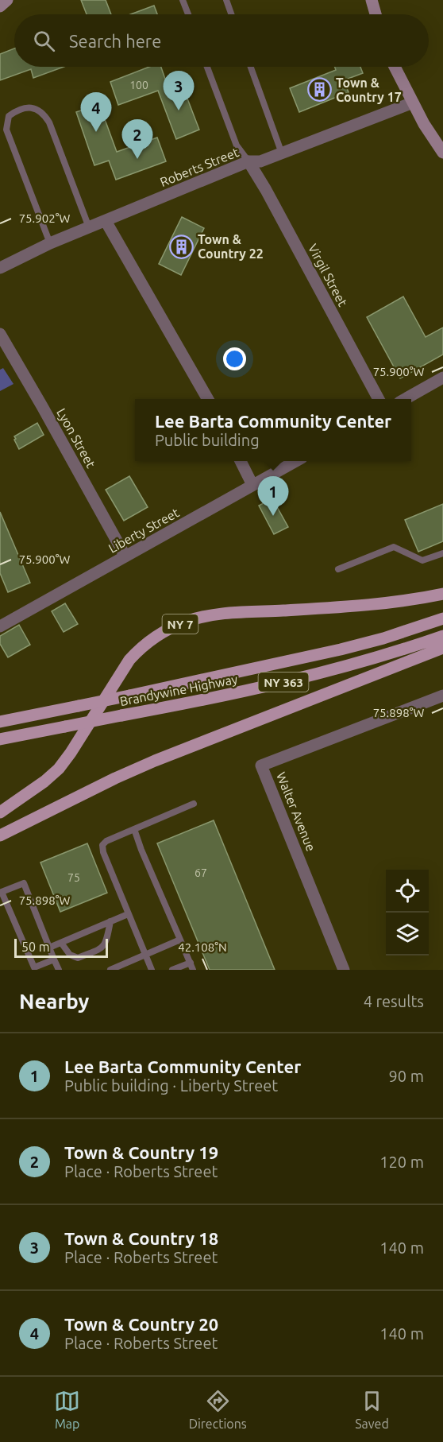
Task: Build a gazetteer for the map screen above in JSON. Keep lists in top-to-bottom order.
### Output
{
  "streets": {
    "main road": ["NY 7", "NY 363", "Brandywine Highway"],
    "street": [
      "Roberts Street",
      "Virgil Street",
      "Lyon Street",
      "Liberty Street",
      "Walter Avenue"
    ]
  },
  "crossings": [
    ["Roberts Street", "Virgil Street"],
    ["Lyon Street", "Liberty Street"]
  ],
  "places": {
    "building": ["Town & Country 17", "Town & Country 22"]
  },
  "house_numbers": ["100", "67", "75"],
  "scale_bar": "50 m",
  "page": {
    "search": "Search here",
    "pins": [
      "3",
      "4",
      "2",
      "1"
    ],
    "popup": ["Lee Barta Community Center", "Public building"],
    "scale": "50 m",
    "heading": ["Nearby", "4 results"],
    "list": [
      {
        "mark": "1",
        "name": "Lee Barta Community Center",
        "note": "Public building · Liberty Street",
        "value": "90 m"
      },
      {
        "mark": "2",
        "name": "Town & Country 19",
        "note": "Place · Roberts Street",
        "value": "120 m"
      },
      {
        "mark": "3",
        "name": "Town & Country 18",
        "note": "Place · Roberts Street",
        "value": "140 m"
      },
      {
        "mark": "4",
        "name": "Town & Country 20",
        "note": "Place · Roberts Street",
        "value": "140 m"
      }
    ],
    "nav": ["Map", "Directions", "Saved"]
  },
  "coordinates": [
    "75.902°W",
    "75.900°W",
    "75.898°W",
    "42.108°N"
  ]
}
